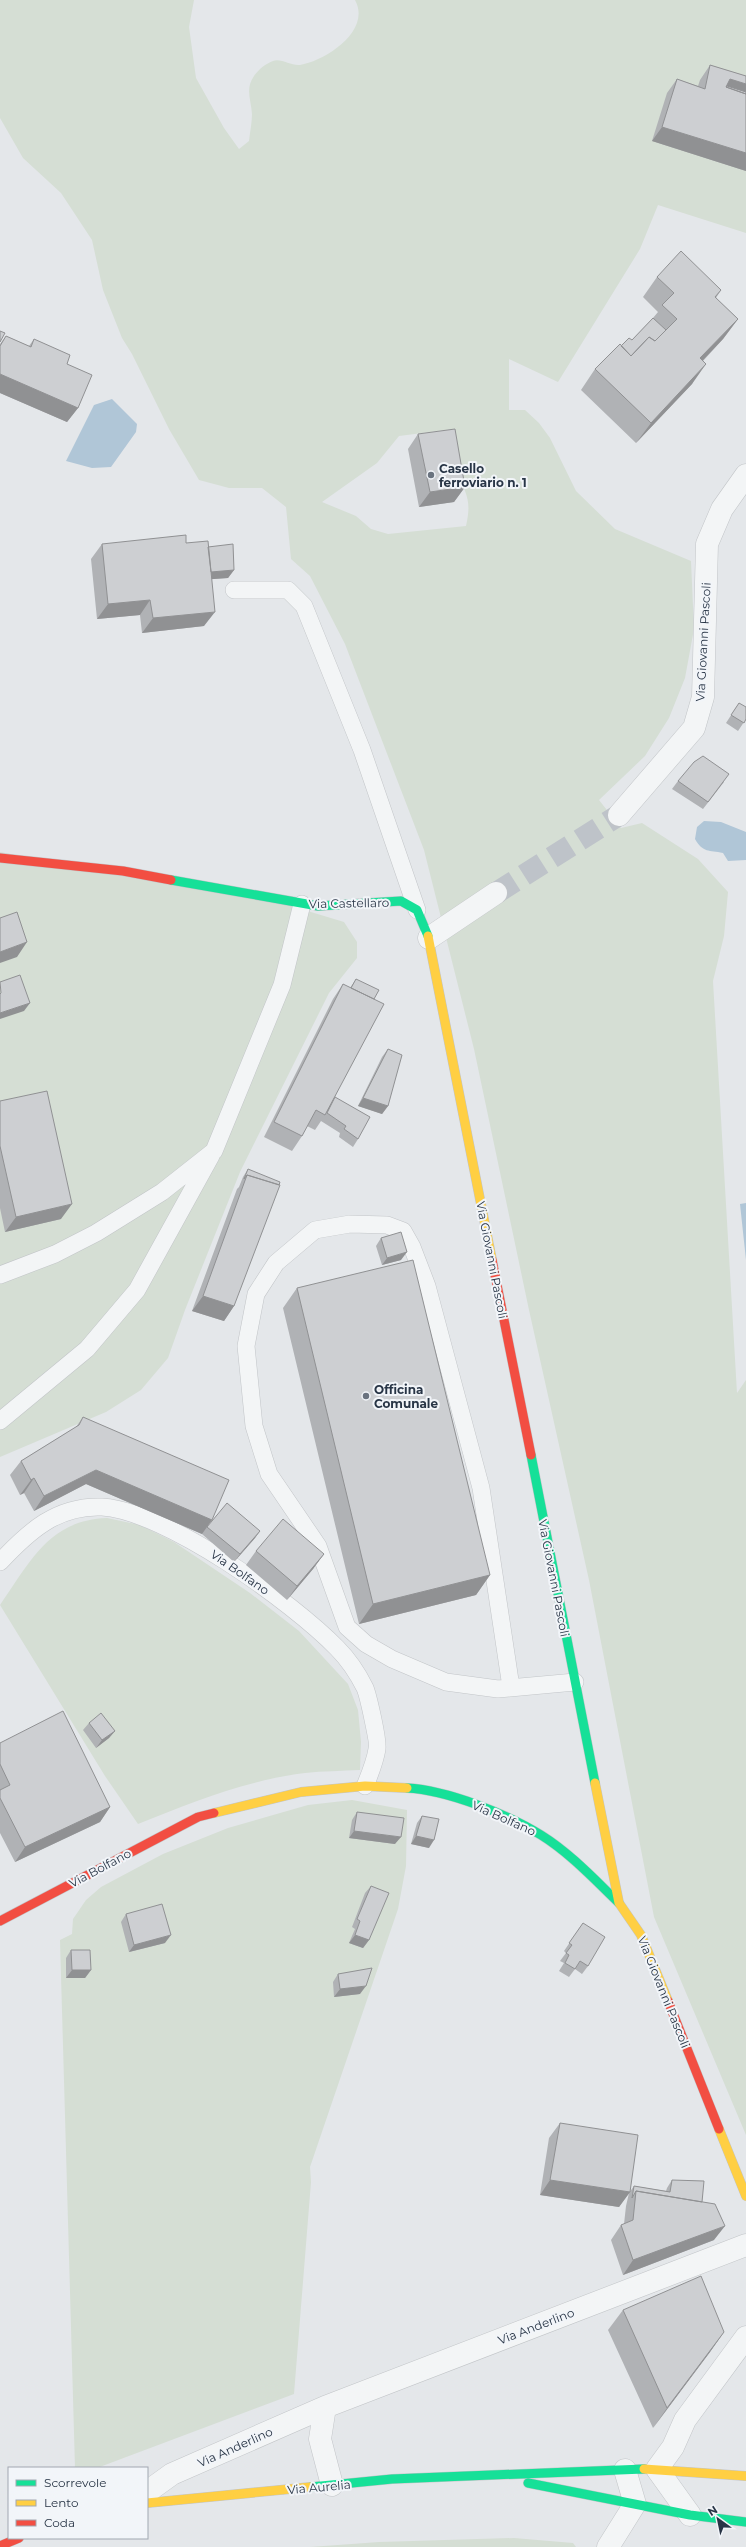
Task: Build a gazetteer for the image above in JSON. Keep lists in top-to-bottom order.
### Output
{
  "streets": {
    "street": [
      "Via Giovanni Pascoli",
      "Via Castellaro",
      "Via Bolfano",
      "Via Anderlino",
      "Via Aurelia"
    ]
  },
  "crossings": [
    ["Via Giovanni Pascoli", "Via Castellaro"],
    ["Via Giovanni Pascoli", "Via Bolfano"]
  ],
  "places": ["Casello ferroviario n. 1", "Officina Comunale"],
  "legend": ["Scorrevole", "Lento", "Coda"],
  "north": "top left"
}
